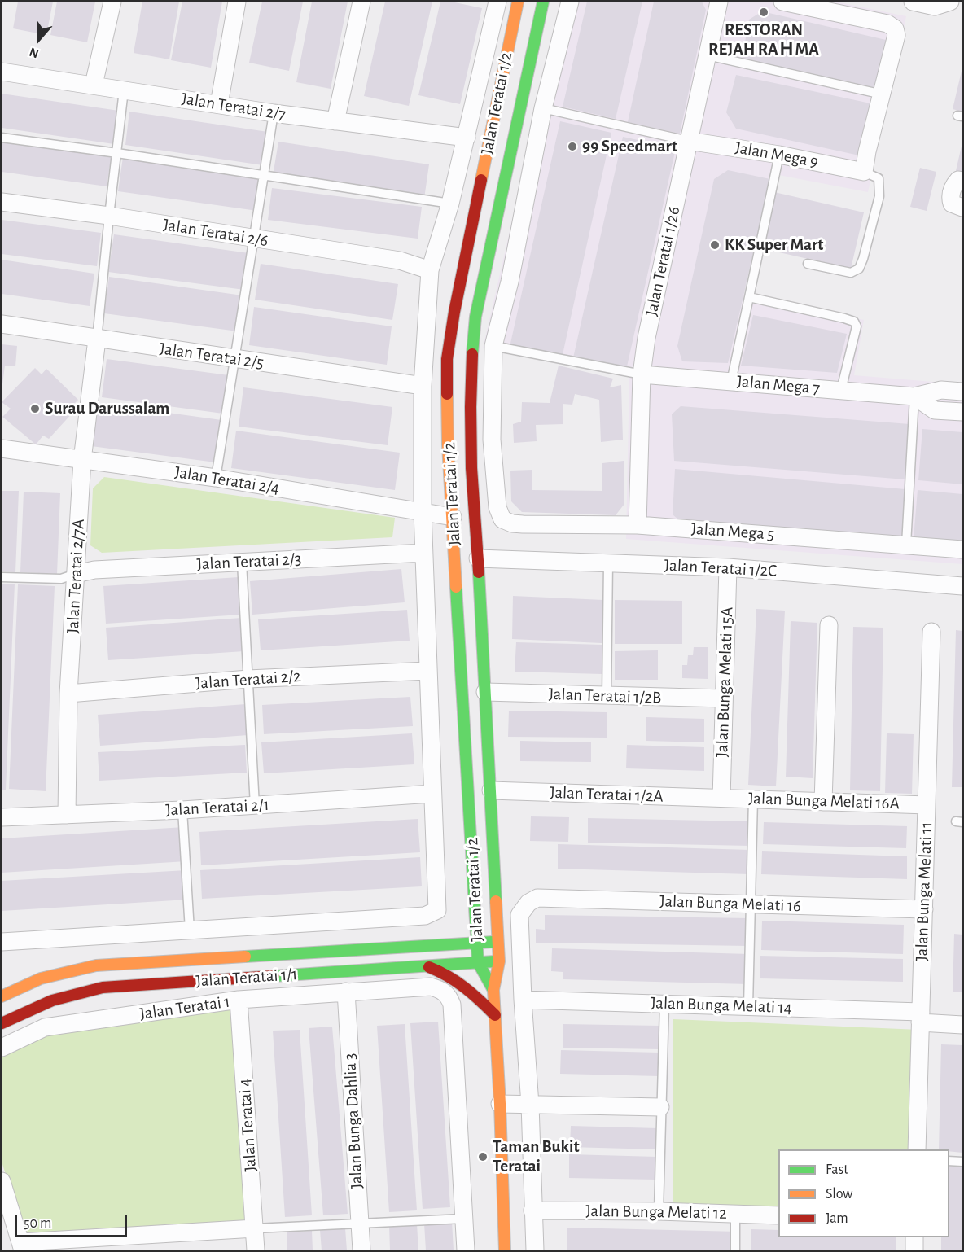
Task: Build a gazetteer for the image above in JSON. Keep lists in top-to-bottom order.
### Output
{
  "streets": {
    "main road": ["Jalan Teratai 1/2", "Jalan Teratai 1/1"],
    "street": [
      "Jalan Teratai 2/7",
      "Jalan Mega 9",
      "Jalan Teratai 2/6",
      "Jalan Teratai 1/26",
      "Jalan Teratai 2/5",
      "Jalan Mega 7",
      "Jalan Teratai 2/4",
      "Jalan Mega 5",
      "Jalan Teratai 2/3",
      "Jalan Teratai 1/2C",
      "Jalan Teratai 2/7A",
      "Jalan Teratai 2/2",
      "Jalan Bunga Melati 15A",
      "Jalan Teratai 1/2B",
      "Jalan Teratai 1/2A",
      "Jalan Bunga Melati 16A",
      "Jalan Teratai 2/1",
      "Jalan Bunga Melati 11",
      "Jalan Bunga Melati 16",
      "Jalan Bunga Melati 14",
      "Jalan Teratai 1",
      "Jalan Bunga Dahlia 3",
      "Jalan Teratai 4",
      "Jalan Bunga Melati 12"
    ]
  },
  "crossings": [
    ["Jalan Teratai 1/2", "Jalan Teratai 2/7"],
    ["Jalan Teratai 1/2", "Jalan Teratai 2/6"],
    ["Jalan Teratai 1/2", "Jalan Teratai 2/5"],
    ["Jalan Teratai 1/2", "Jalan Teratai 2/4"],
    ["Jalan Teratai 1/2", "Jalan Teratai 2/3"],
    ["Jalan Teratai 1/2", "Jalan Teratai 1/2C"],
    ["Jalan Teratai 1/2", "Jalan Teratai 2/2"],
    ["Jalan Teratai 1/2", "Jalan Teratai 1/2B"],
    ["Jalan Teratai 1/2", "Jalan Teratai 1/2A"],
    ["Jalan Teratai 1/2", "Jalan Teratai 2/1"],
    ["Jalan Teratai 1/2", "Jalan Teratai 1/1"],
    ["Jalan Mega 9", "Jalan Teratai 1/26"],
    ["Jalan Teratai 1/26", "Jalan Mega 7"],
    ["Jalan Teratai 1/26", "Jalan Mega 5"],
    ["Jalan Teratai 2/5", "Jalan Teratai 2/7A"],
    ["Jalan Teratai 2/4", "Jalan Teratai 2/7A"],
    ["Jalan Teratai 2/3", "Jalan Teratai 2/7A"],
    ["Jalan Teratai 1/2C", "Jalan Bunga Melati 15A"],
    ["Jalan Teratai 2/7A", "Jalan Teratai 2/2"],
    ["Jalan Teratai 2/7A", "Jalan Teratai 2/1"],
    ["Jalan Bunga Melati 15A", "Jalan Teratai 1/2B"],
    ["Jalan Bunga Melati 15A", "Jalan Teratai 1/2A"],
    ["Jalan Bunga Melati 15A", "Jalan Bunga Melati 16A"],
    ["Jalan Teratai 1/2A", "Jalan Bunga Melati 16A"],
    ["Jalan Bunga Melati 16A", "Jalan Bunga Melati 11"],
    ["Jalan Bunga Melati 11", "Jalan Bunga Melati 16"],
    ["Jalan Bunga Melati 11", "Jalan Bunga Melati 14"],
    ["Jalan Bunga Melati 16", "Jalan Bunga Melati 14"],
    ["Jalan Teratai 1", "Jalan Bunga Dahlia 3"],
    ["Jalan Teratai 1", "Jalan Teratai 4"]
  ],
  "places": [
    "RESTORAN REJAH RAＨMA",
    "99 Speedmart",
    "KK Super Mart",
    "Surau Darussalam",
    "Taman Bukit Teratai"
  ],
  "legend": ["Fast", "Slow", "Jam"],
  "scale_bar": "50 m",
  "north": "bottom"
}
